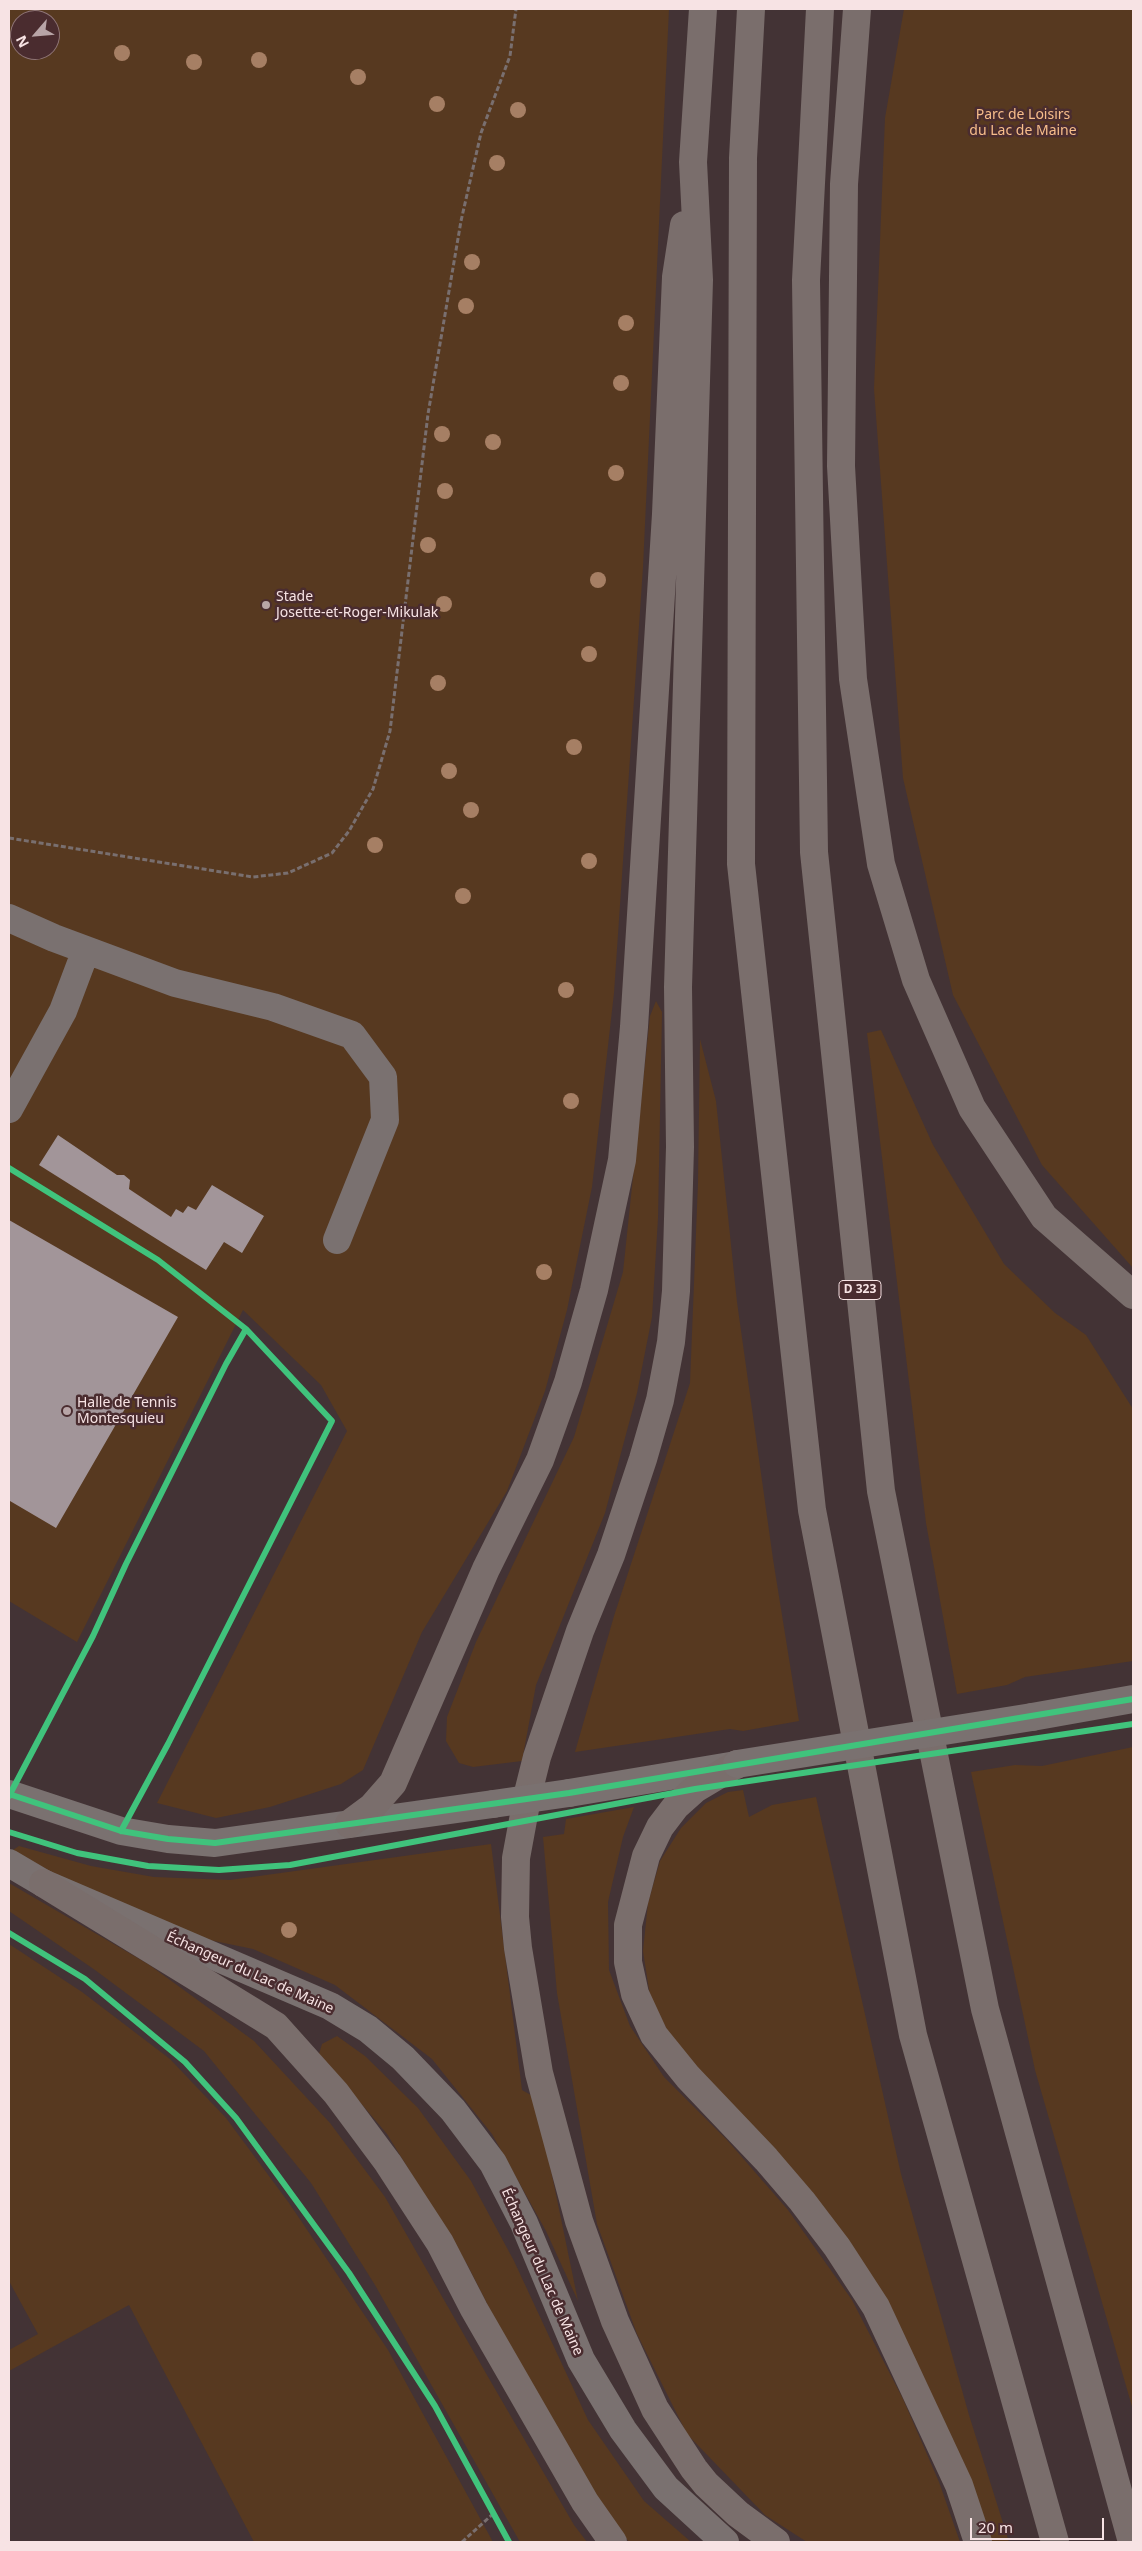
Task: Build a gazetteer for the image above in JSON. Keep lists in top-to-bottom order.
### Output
{
  "streets": {
    "highway": ["D 323"],
    "street": ["Échangeur du Lac de Maine"]
  },
  "parks": ["Parc de Loisirs du Lac de Maine"],
  "places": ["Stade Josette-et-Roger-Mikulak", "Halle de Tennis Montesquieu"],
  "scale_bar": "20 m",
  "north": "bottom left"
}
